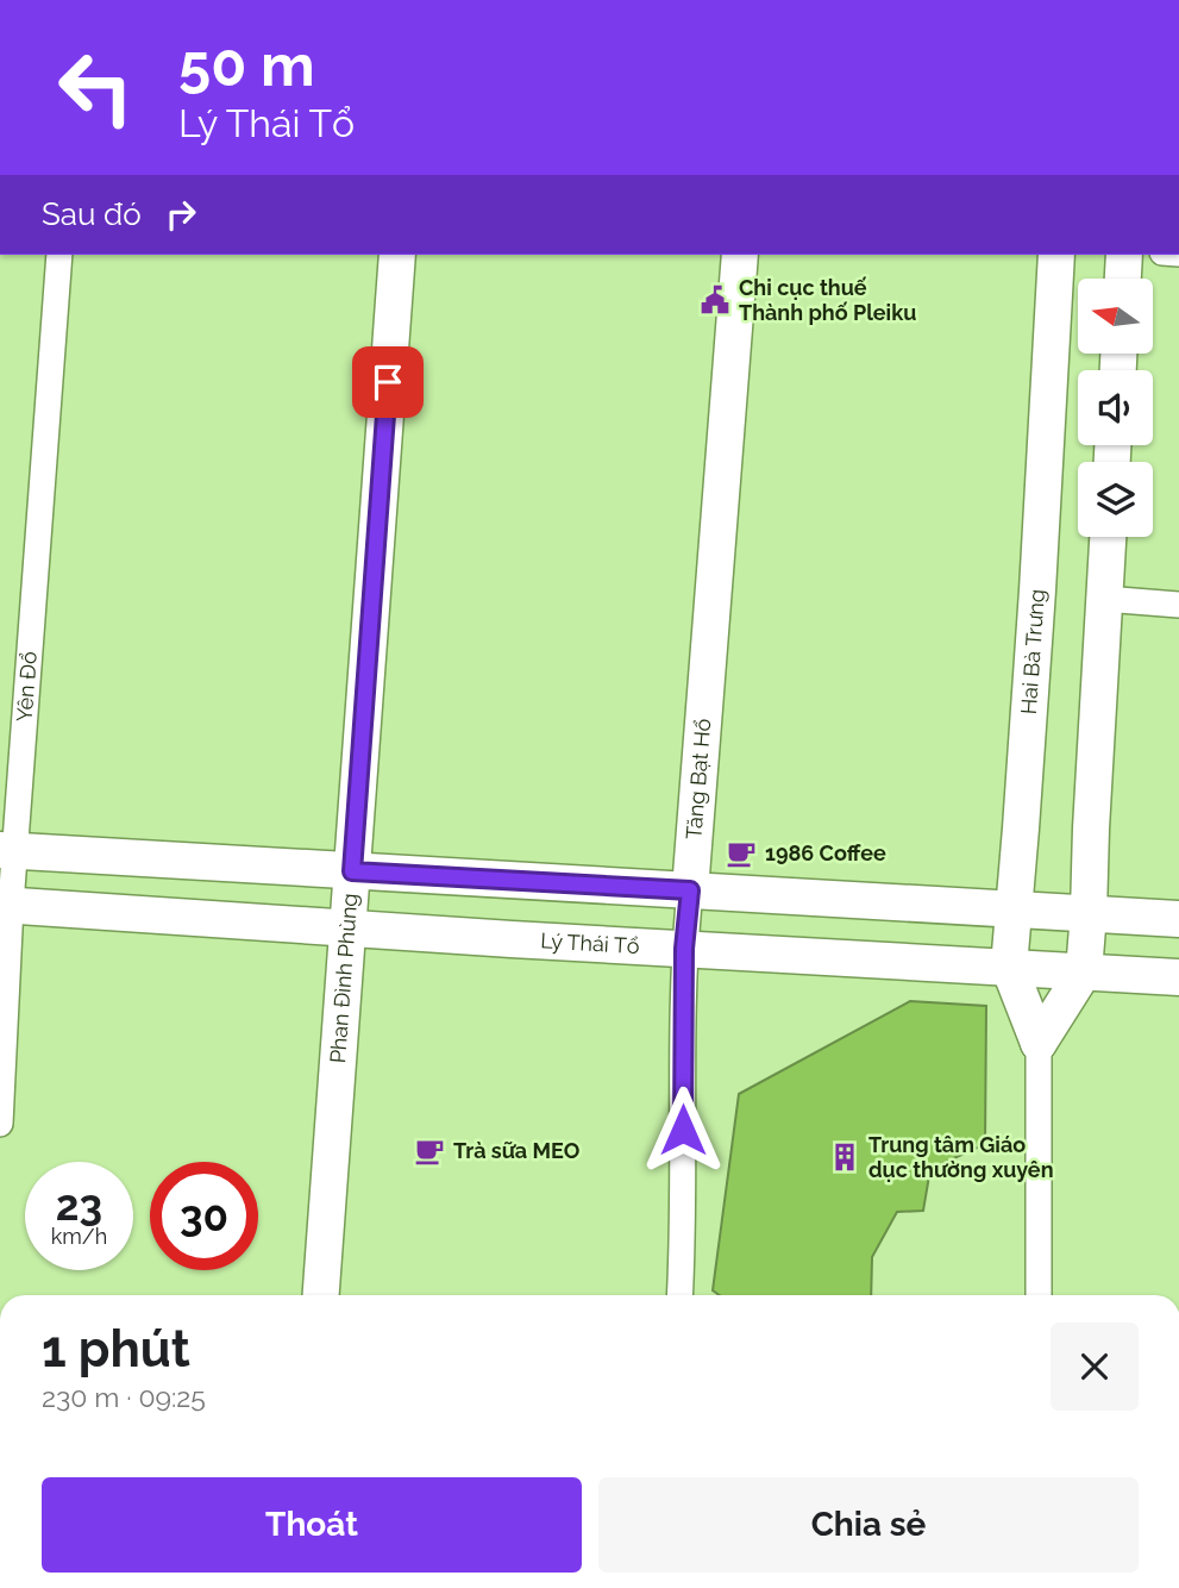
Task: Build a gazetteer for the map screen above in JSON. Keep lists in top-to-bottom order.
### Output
{
  "streets": {
    "main road": [
      "Hai Bà Trưng",
      "Tăng Bạt Hổ",
      "Lý Thái Tổ",
      "Phan Đình Phùng"
    ],
    "street": ["Yên Đổ"]
  },
  "crossings": [
    ["Hai Bà Trưng", "Lý Thái Tổ"],
    ["Yên Đổ", "Lý Thái Tổ"],
    ["Tăng Bạt Hổ", "Lý Thái Tổ"],
    ["Lý Thái Tổ", "Phan Đình Phùng"]
  ],
  "places": {
    "public building": ["Chi cục thuế Thành phố Pleiku"],
    "cafe": ["1986 Coffee", "Trà sữa MEO"],
    "building": ["Trung tâm Giáo dục thường xuyên"]
  },
  "north": "left",
  "page": {
    "turn": ["50 m", "Lý Thái Tổ"],
    "then": "Sau đó",
    "speed": "23 km/h",
    "limit": "30",
    "heading": ["1 phút", "230 m · 09:25"],
    "buttons": ["Thoát", "Chia sẻ"]
  }
}
